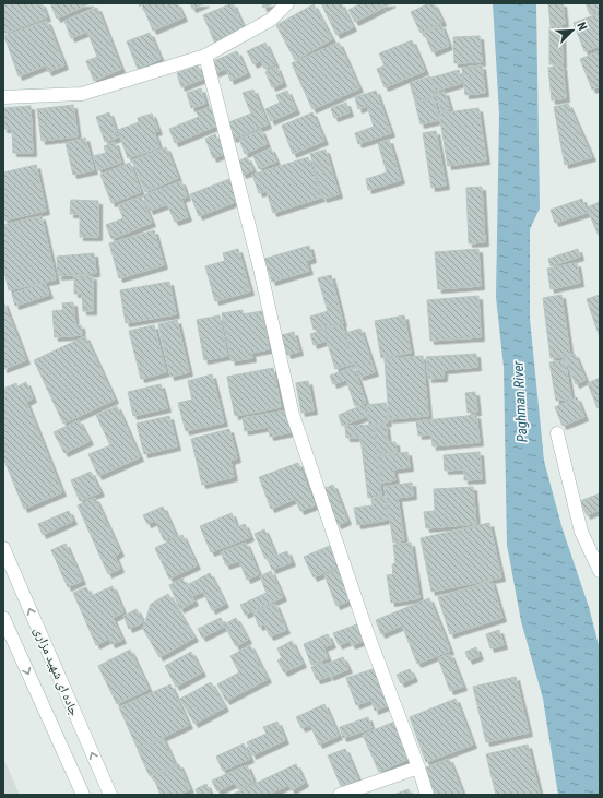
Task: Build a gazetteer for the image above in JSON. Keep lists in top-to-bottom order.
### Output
{
  "streets": {
    "street": ["جاده ای شهید مزاری"]
  },
  "water": ["Paghman River"],
  "north": "top right"
}
